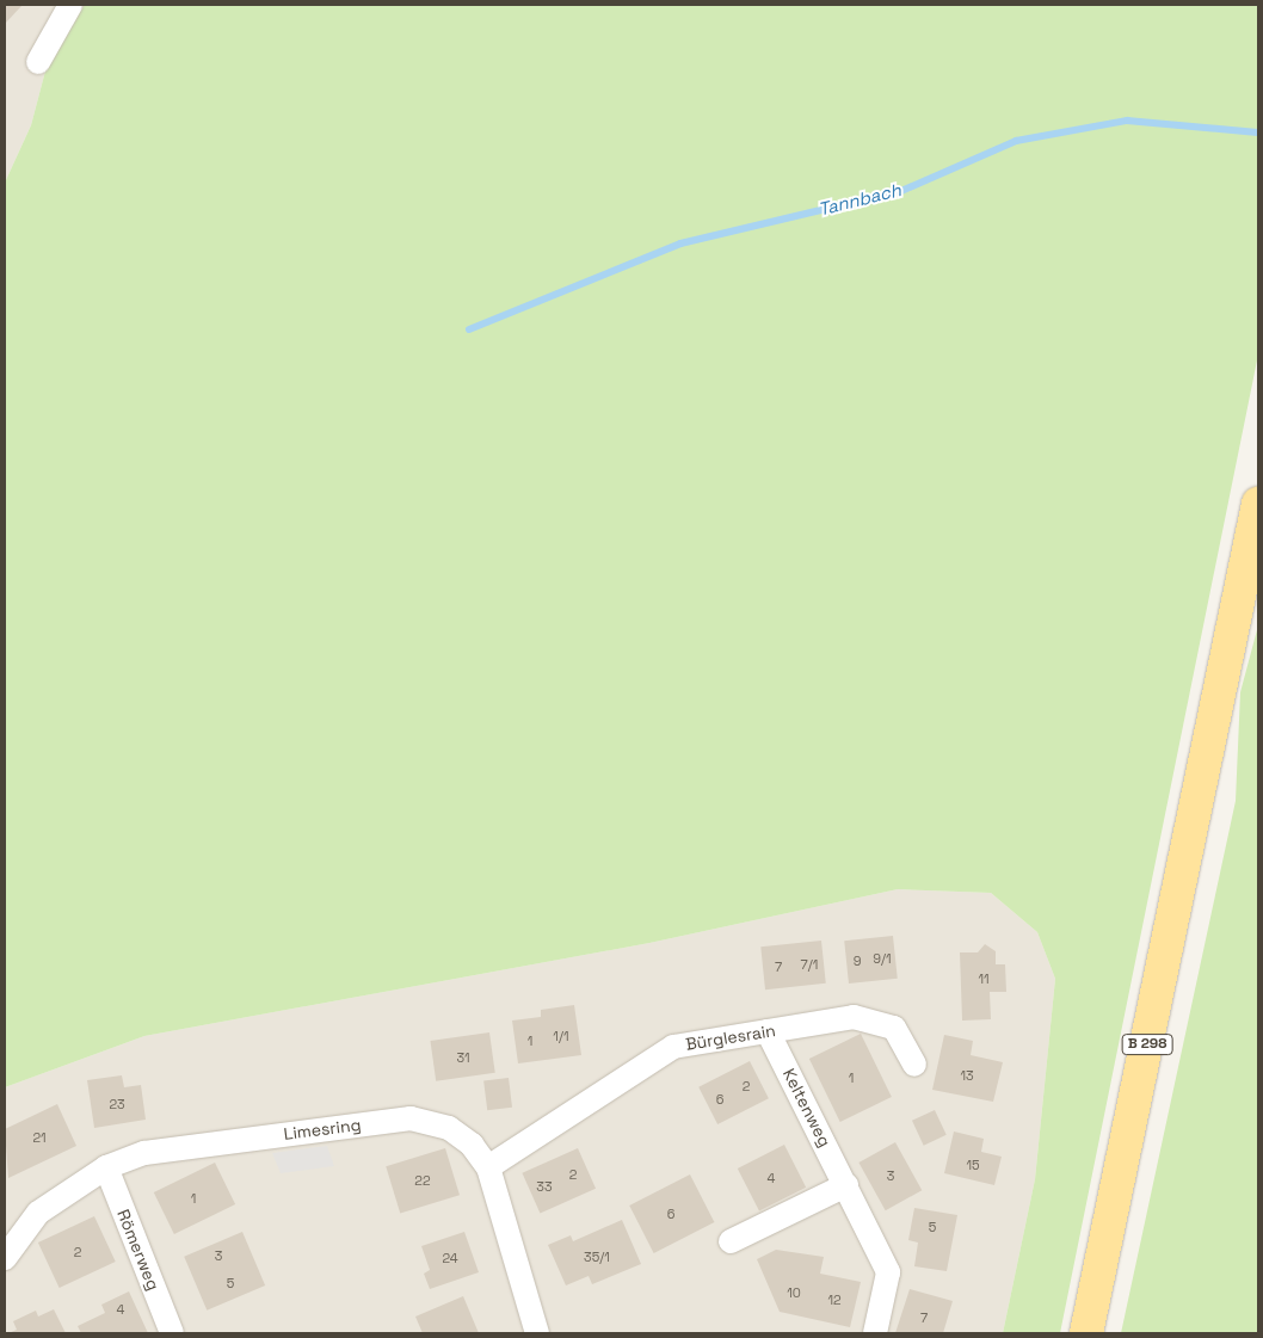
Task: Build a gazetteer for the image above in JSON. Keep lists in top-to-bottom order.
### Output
{
  "streets": {
    "main road": ["B 298"],
    "street": [
      "Bürglesrain",
      "Keltenweg",
      "Limesring",
      "Römerweg"
    ]
  },
  "crossings": [
    ["Bürglesrain", "Keltenweg"],
    ["Bürglesrain", "Limesring"],
    ["Limesring", "Römerweg"]
  ],
  "water": ["Tannbach"],
  "house_numbers": [
    "9/1",
    "9",
    "7/1",
    "7",
    "11",
    "1/1",
    "1",
    "31",
    "13",
    "1",
    "2",
    "6",
    "23",
    "21",
    "15",
    "2",
    "3",
    "4",
    "22",
    "33",
    "1",
    "6",
    "5",
    "2",
    "3",
    "35/1",
    "24",
    "5",
    "10",
    "12",
    "4",
    "7"
  ]
}
